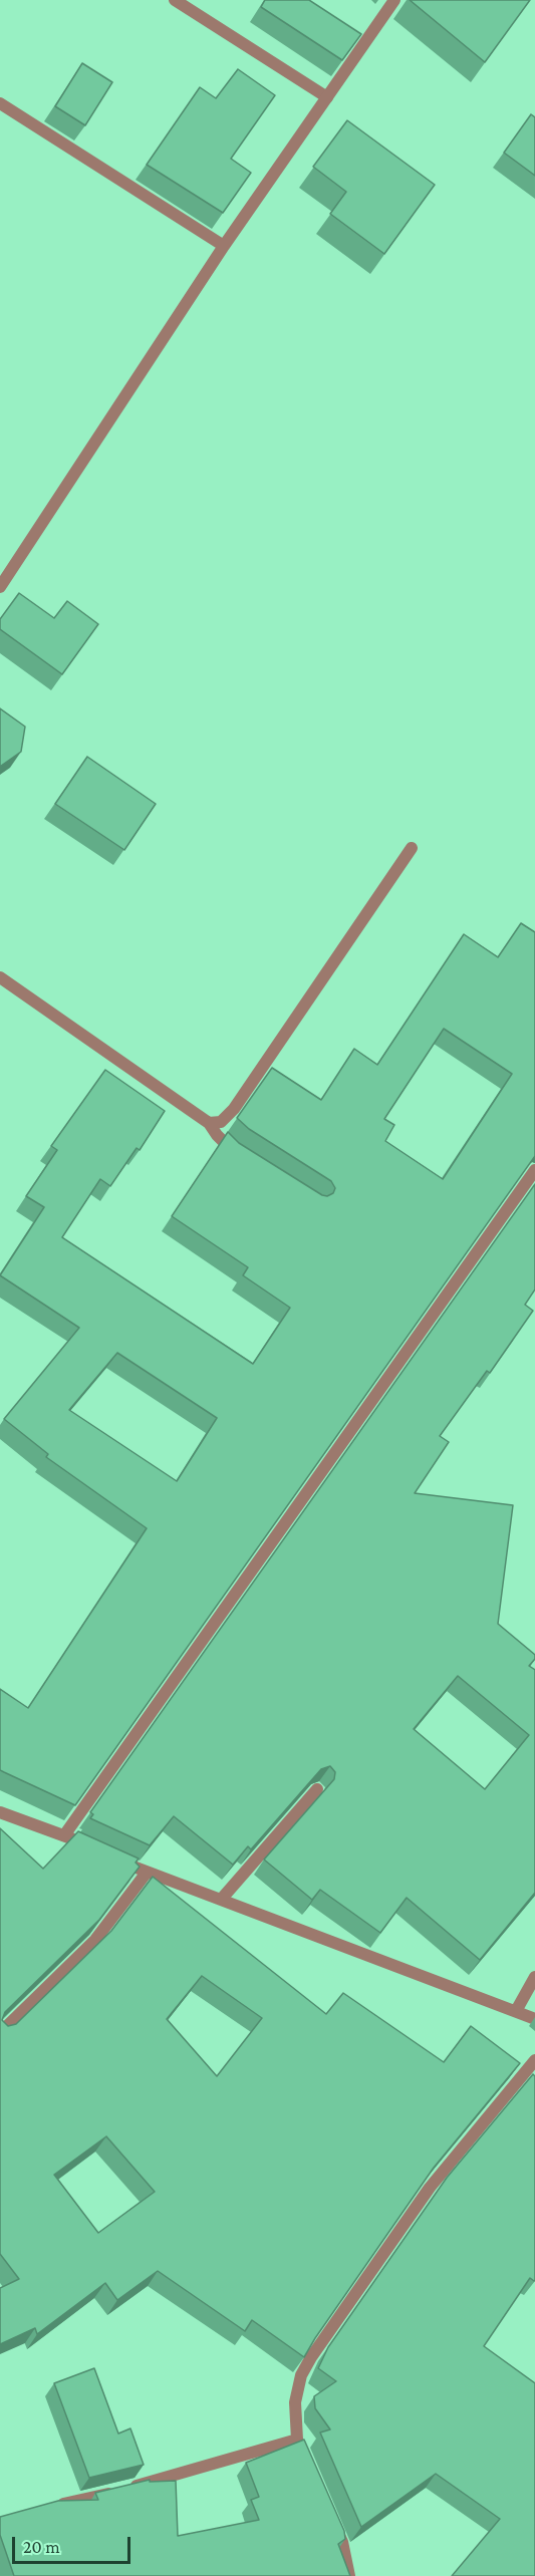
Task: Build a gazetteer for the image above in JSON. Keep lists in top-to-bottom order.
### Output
{
  "scale_bar": "20 m"
}
